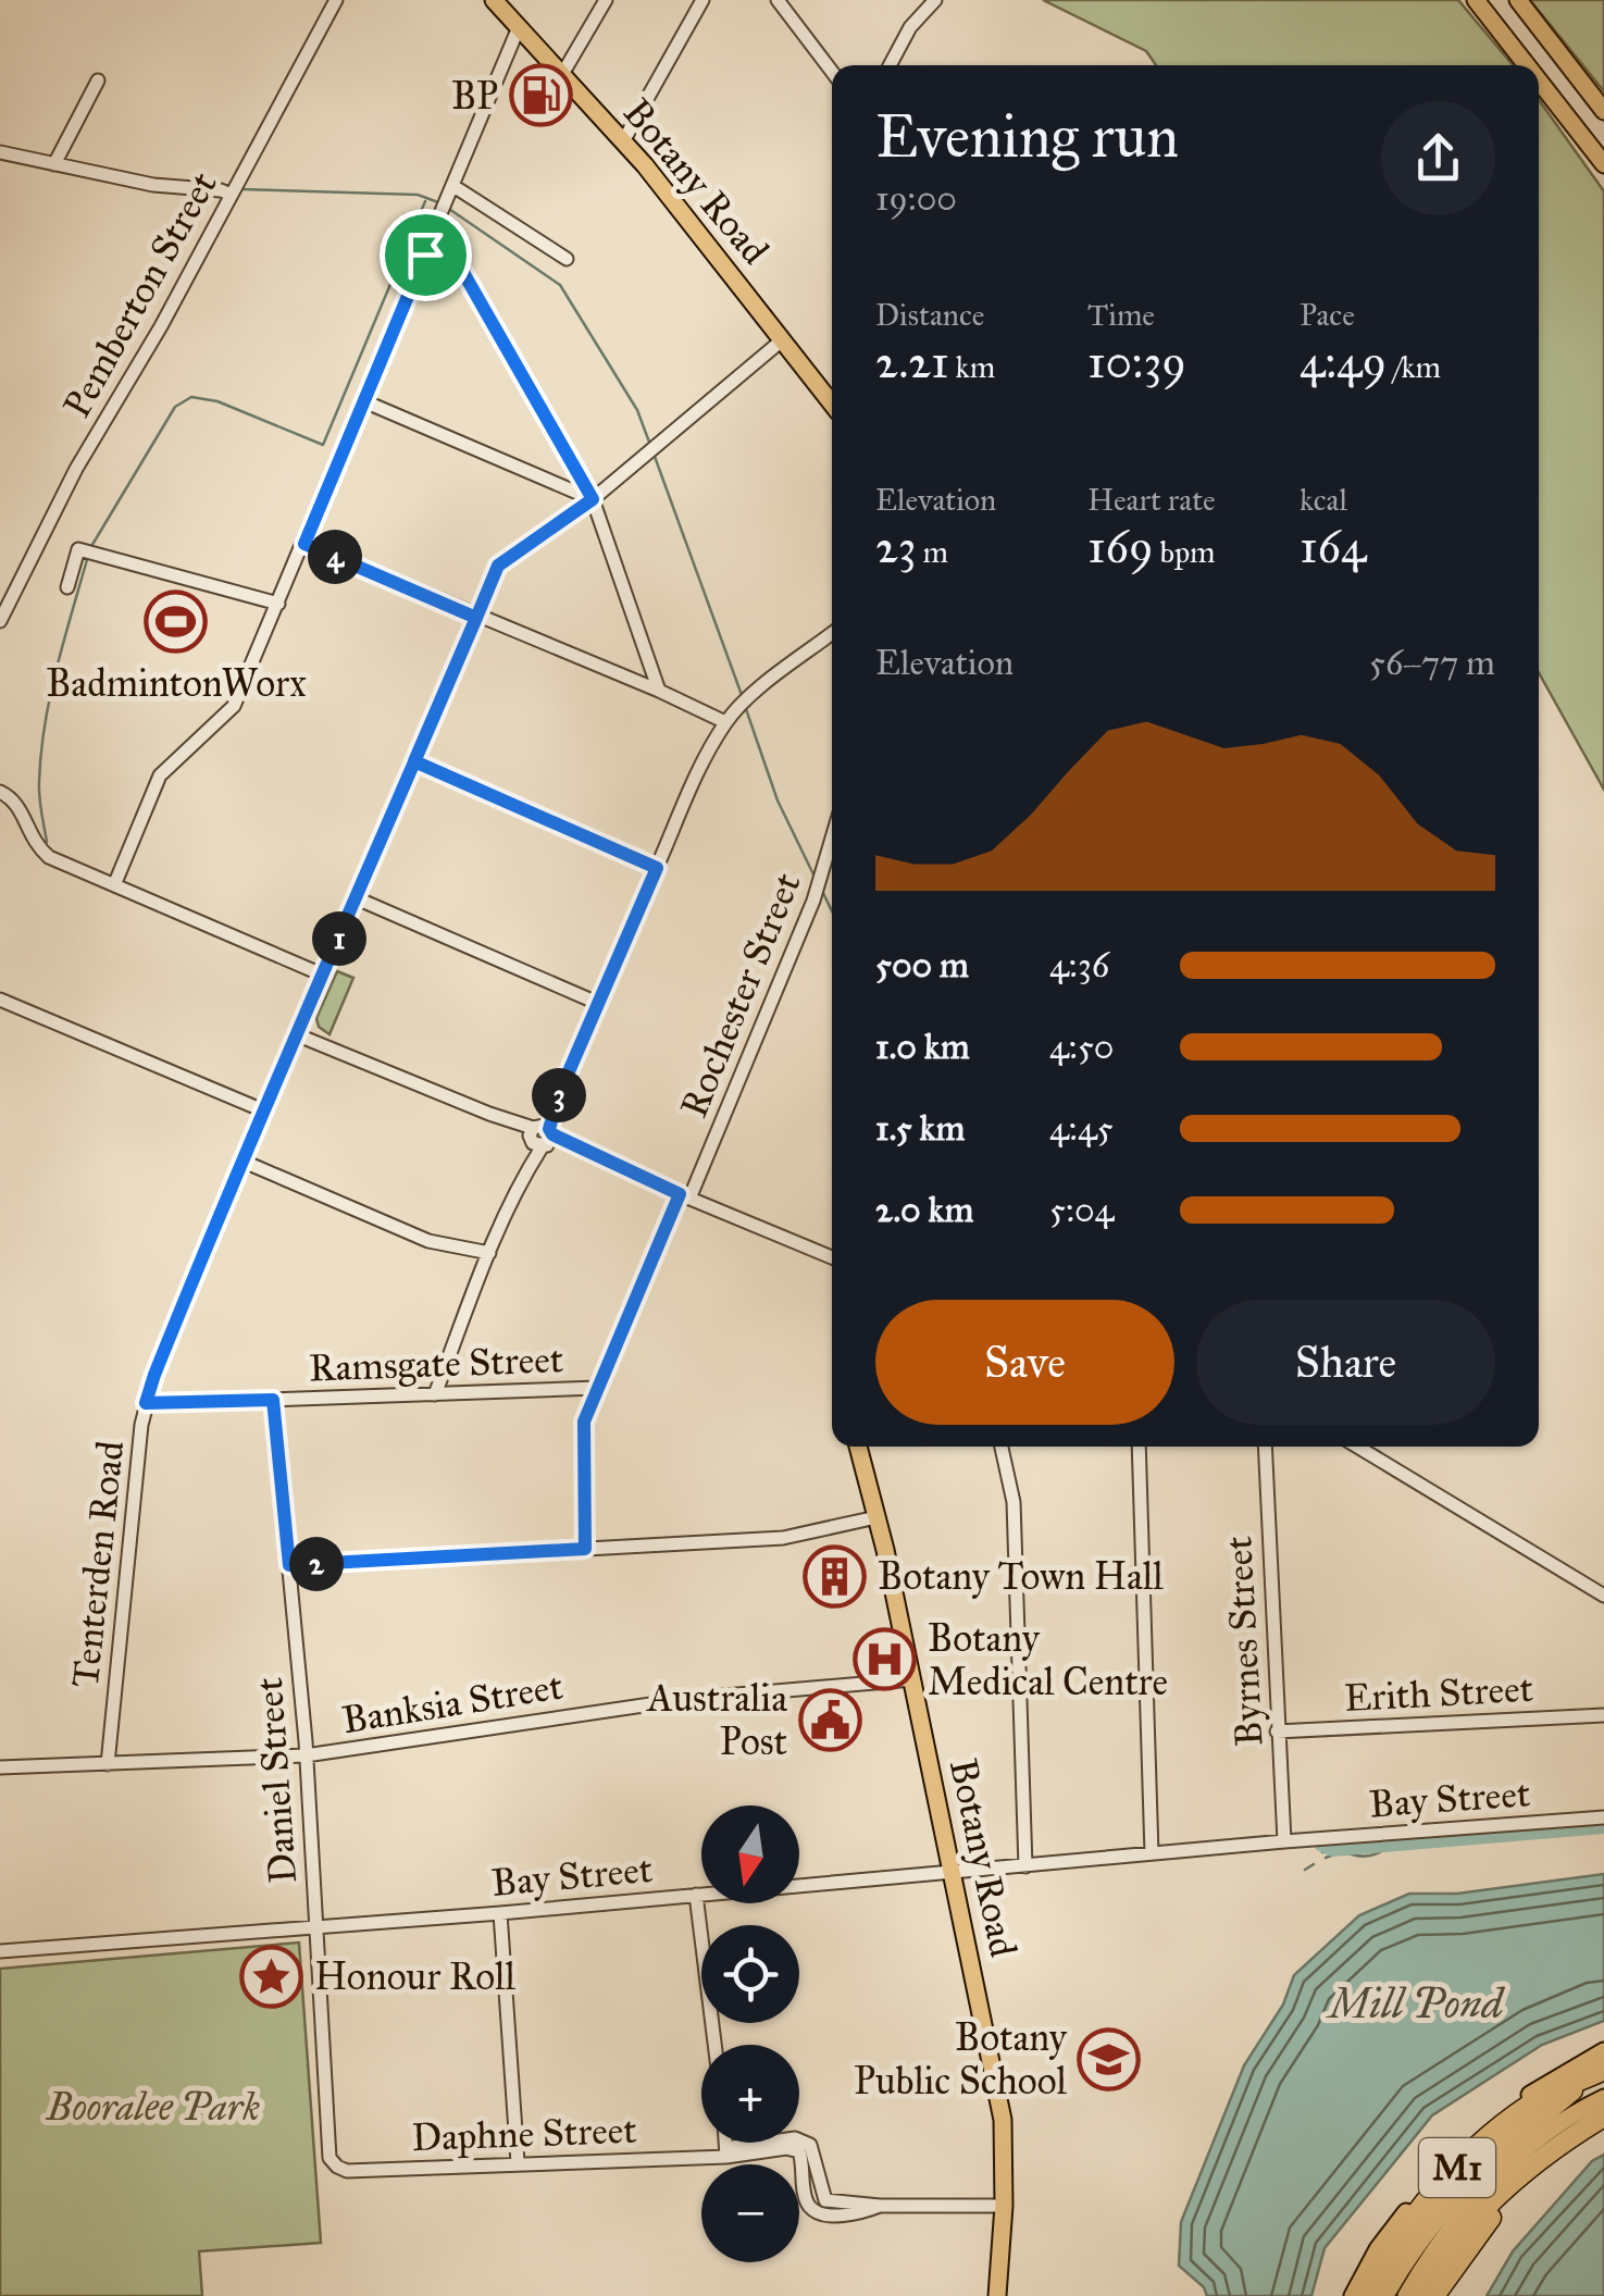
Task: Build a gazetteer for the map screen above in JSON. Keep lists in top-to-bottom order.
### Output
{
  "streets": {
    "highway": ["M1"],
    "main road": ["Botany Road"],
    "street": [
      "Pemberton Street",
      "Rochester Street",
      "Ramsgate Street",
      "Tenterden Road",
      "Byrnes Street",
      "Erith Street",
      "Banksia Street",
      "Daniel Street",
      "Bay Street",
      "Daphne Street"
    ]
  },
  "crossings": [
    ["Botany Road", "Tenterden Road"],
    ["Botany Road", "Banksia Street"],
    ["Botany Road", "Bay Street"],
    ["Botany Road", "Daphne Street"],
    ["Rochester Street", "Ramsgate Street"],
    ["Ramsgate Street", "Tenterden Road"],
    ["Ramsgate Street", "Daniel Street"],
    ["Tenterden Road", "Banksia Street"],
    ["Byrnes Street", "Erith Street"],
    ["Byrnes Street", "Bay Street"],
    ["Banksia Street", "Daniel Street"],
    ["Daniel Street", "Bay Street"],
    ["Daniel Street", "Daphne Street"]
  ],
  "water": ["Mill Pond"],
  "parks": ["Booralee Park"],
  "places": {
    "fuel station": ["BP"],
    "sports": ["BadmintonWorx"],
    "building": ["Botany Town Hall"],
    "hospital": ["Botany Medical Centre"],
    "public building": ["Australia Post"],
    "place": ["Honour Roll"],
    "school or university": ["Botany Public School"]
  },
  "north": "bottom",
  "page": {
    "heading": ["Evening run", "19:00"],
    "stats": [
      ["Distance", "2.21 km"],
      ["Time", "10:39"],
      ["Pace", "4:49 /km"],
      ["Elevation", "23 m"],
      ["Heart rate", "169 bpm"],
      ["kcal", "164"]
    ],
    "pins": [
      "4",
      "1",
      "3",
      "2"
    ],
    "chart": ["Elevation", "56–77 m"],
    "list": [
      {
        "name": "500 m",
        "note": "4:36"
      },
      {
        "name": "1.0 km",
        "note": "4:50"
      },
      {
        "name": "1.5 km",
        "note": "4:45"
      },
      {
        "name": "2.0 km",
        "note": "5:04"
      }
    ],
    "buttons": ["Save", "Share"],
    "map_buttons": ["+", "−"]
  }
}
